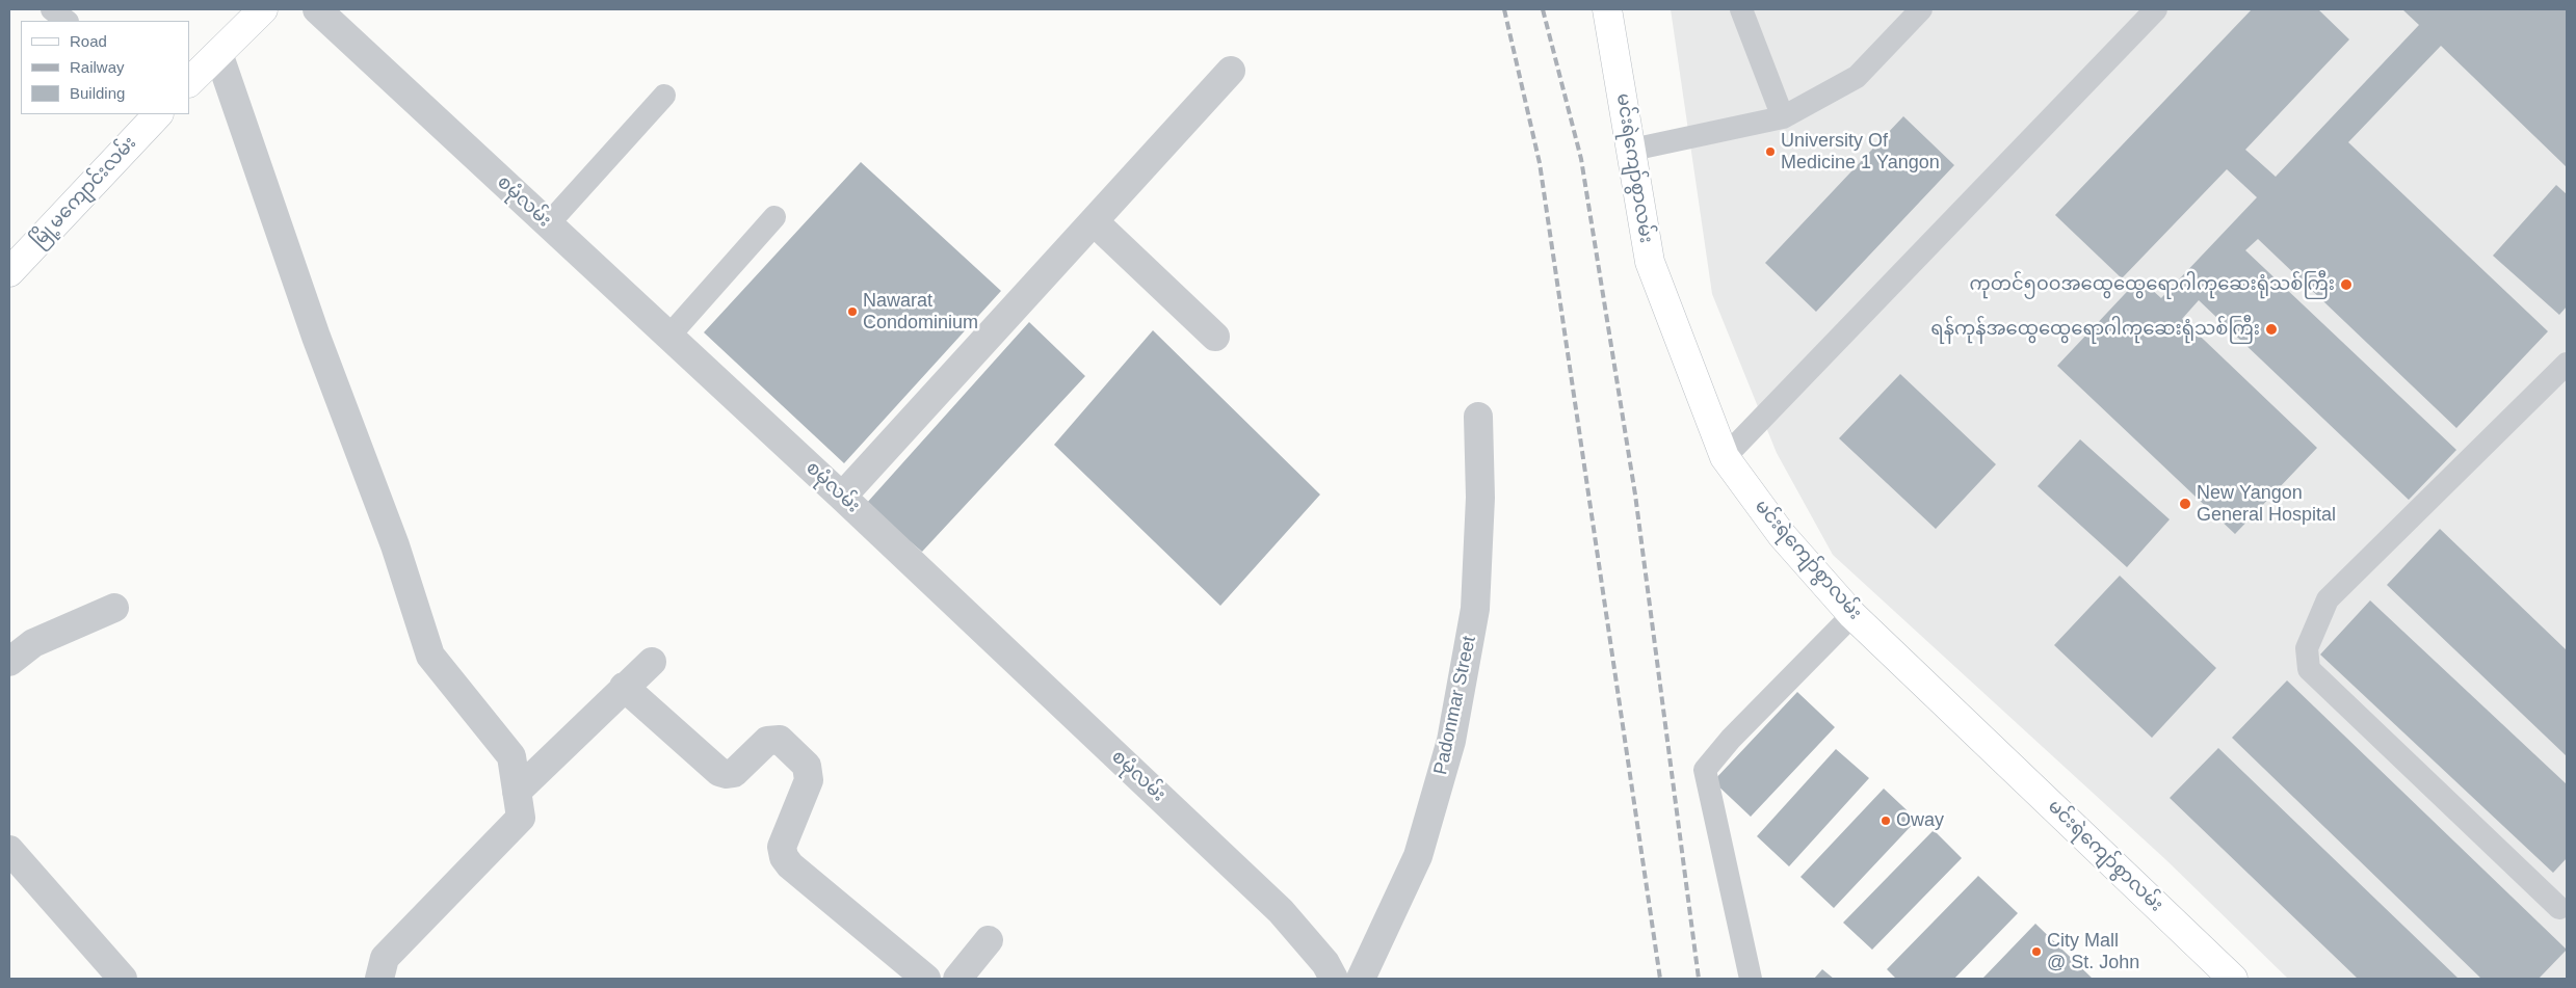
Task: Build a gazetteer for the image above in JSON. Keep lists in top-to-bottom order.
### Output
{
  "streets": {
    "main road": ["မင်းရဲကျော်စွာလမ်း", "မြို့မကျောင်းလမ်း"],
    "street": ["စမုံလမ်း", "Padonmar Street"]
  },
  "places": [
    "University Of Medicine 1 Yangon",
    "ကုတင်၅၀၀အထွေထွေရောဂါကုဆေးရုံသစ်ကြီး",
    "Nawarat Condominium",
    "ရန်ကုန်အထွေထွေရောဂါကုဆေးရုံသစ်ကြီး",
    "New Yangon General Hospital",
    "Oway",
    "City Mall @ St. John"
  ],
  "legend": ["Road", "Railway", "Building"]
}
